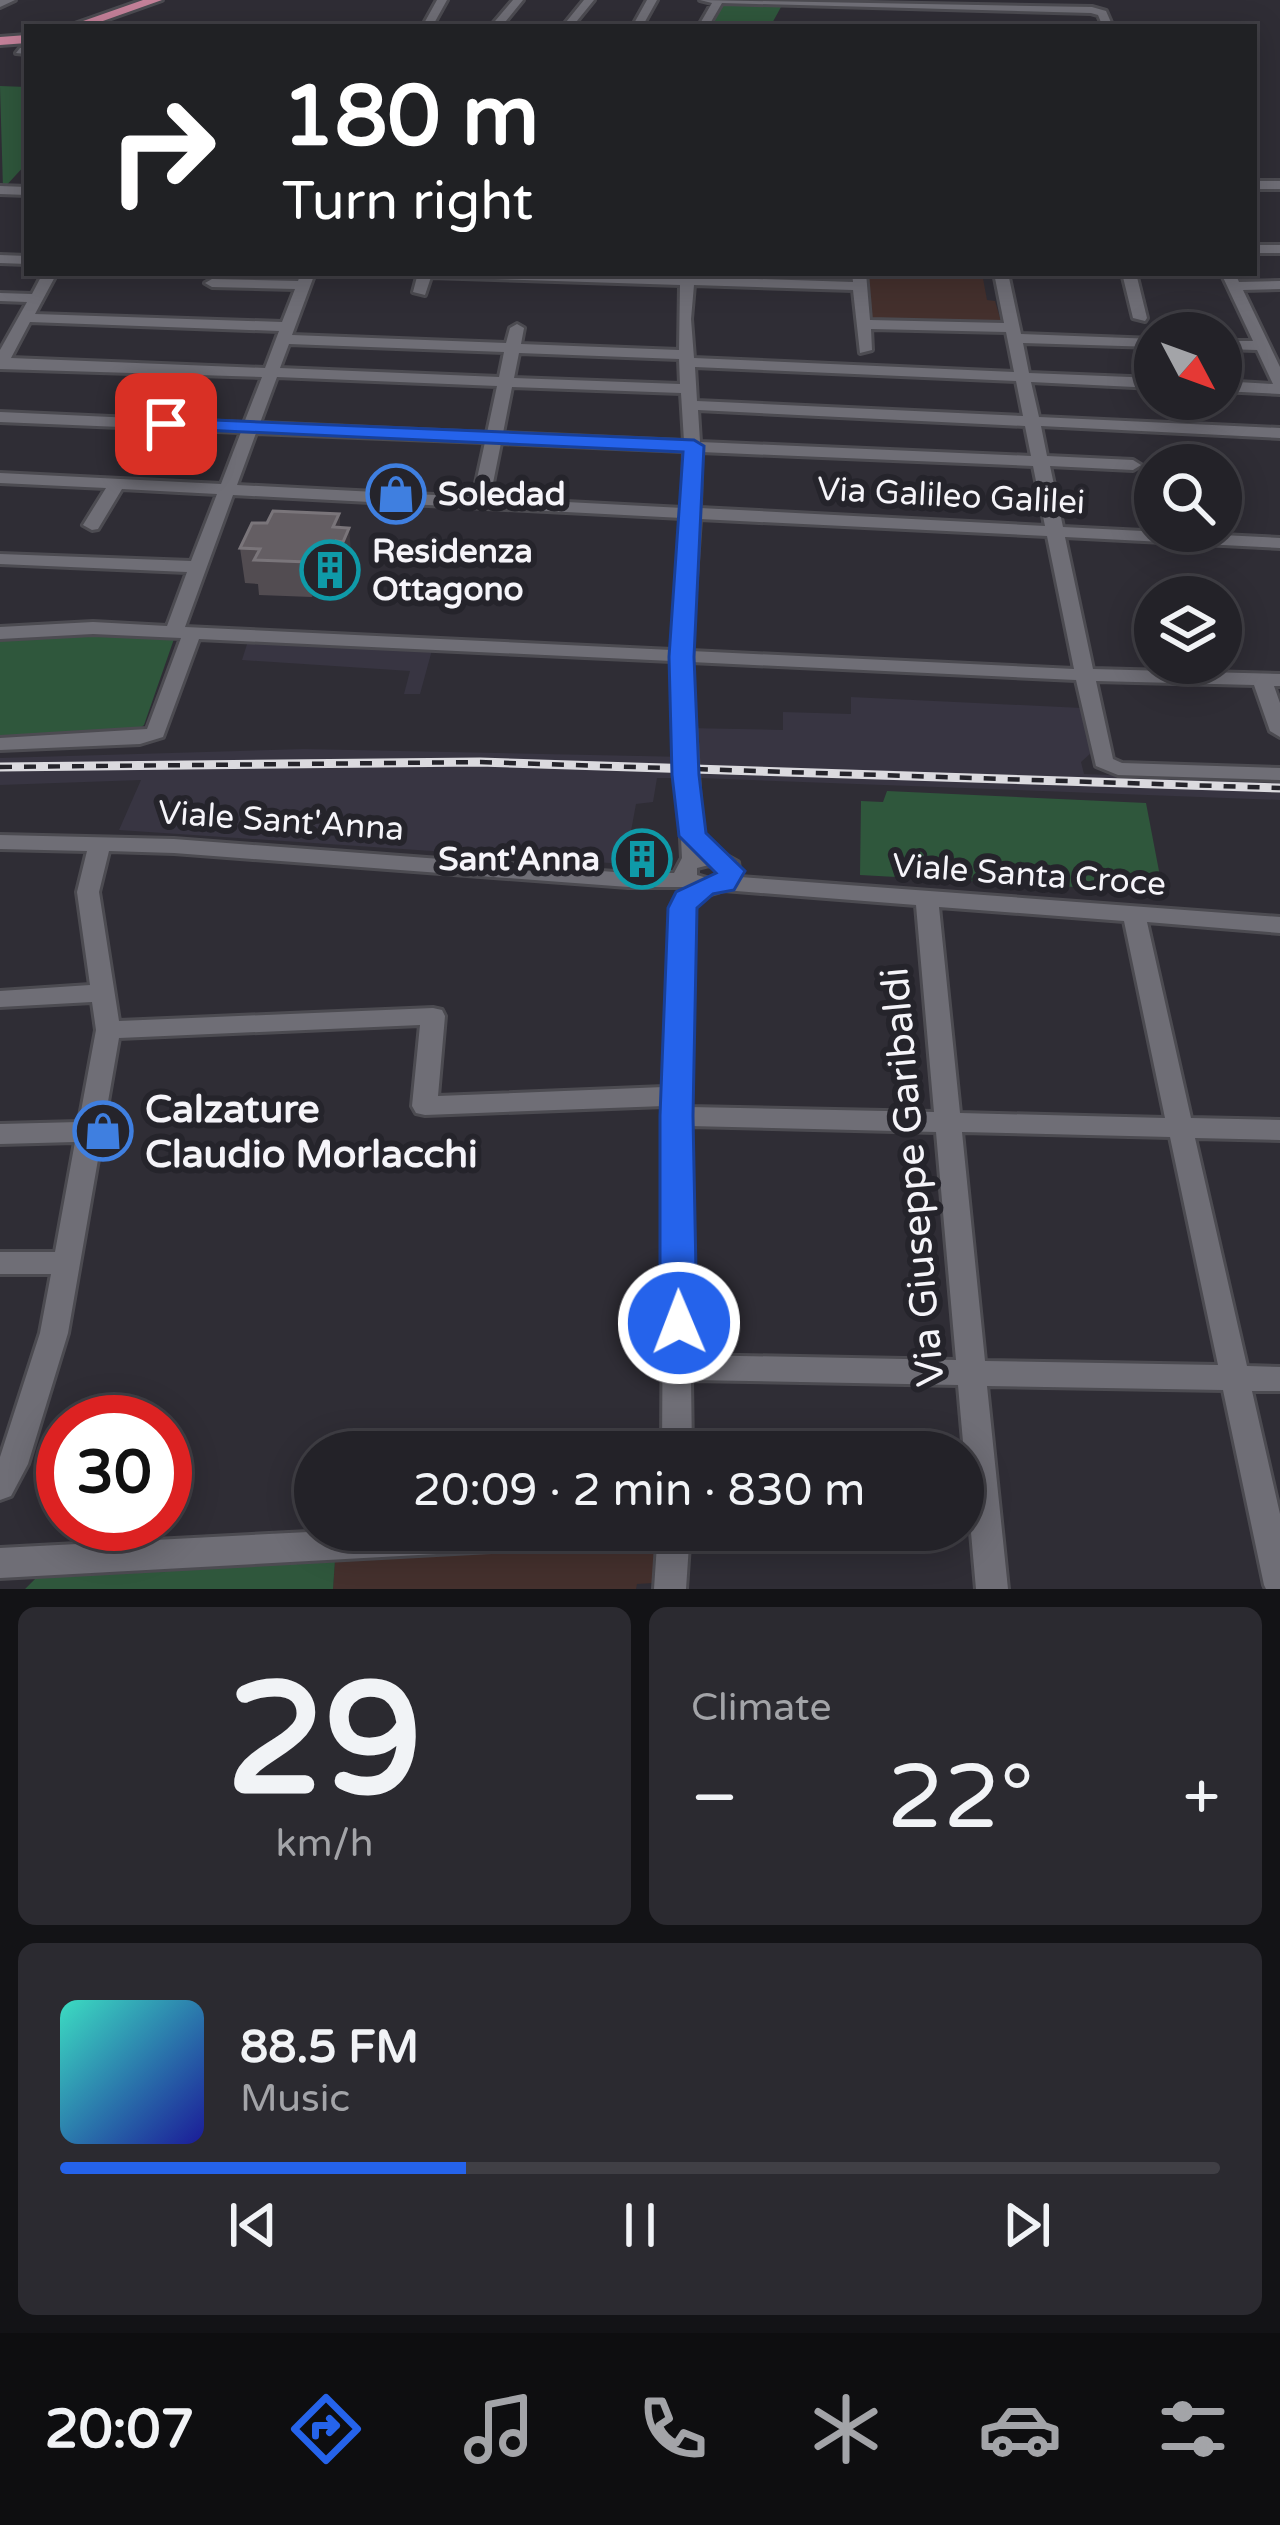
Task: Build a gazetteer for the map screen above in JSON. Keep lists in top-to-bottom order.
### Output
{
  "streets": {
    "street": [
      "Via Galileo Galilei",
      "Viale Sant'Anna",
      "Viale Santa Croce",
      "Via Giuseppe Garibaldi"
    ]
  },
  "crossings": [
    ["Viale Sant'Anna", "Viale Santa Croce"],
    ["Viale Santa Croce", "Via Giuseppe Garibaldi"]
  ],
  "places": {
    "shop": ["Soledad", "Calzature Claudio Morlacchi"],
    "building": ["Residenza Ottagono", "Sant'Anna"]
  },
  "north": "bottom right",
  "page": {
    "turn": ["180 m", "Turn right"],
    "limit": "30",
    "trip": "20:09 · 2 min · 830 m",
    "tile": [
      ["29", "km/h"],
      "Climate"
    ],
    "heat": ["−", "22°", "+"],
    "song": ["88.5 FM", "Music"],
    "tabs": "20:07"
  }
}
